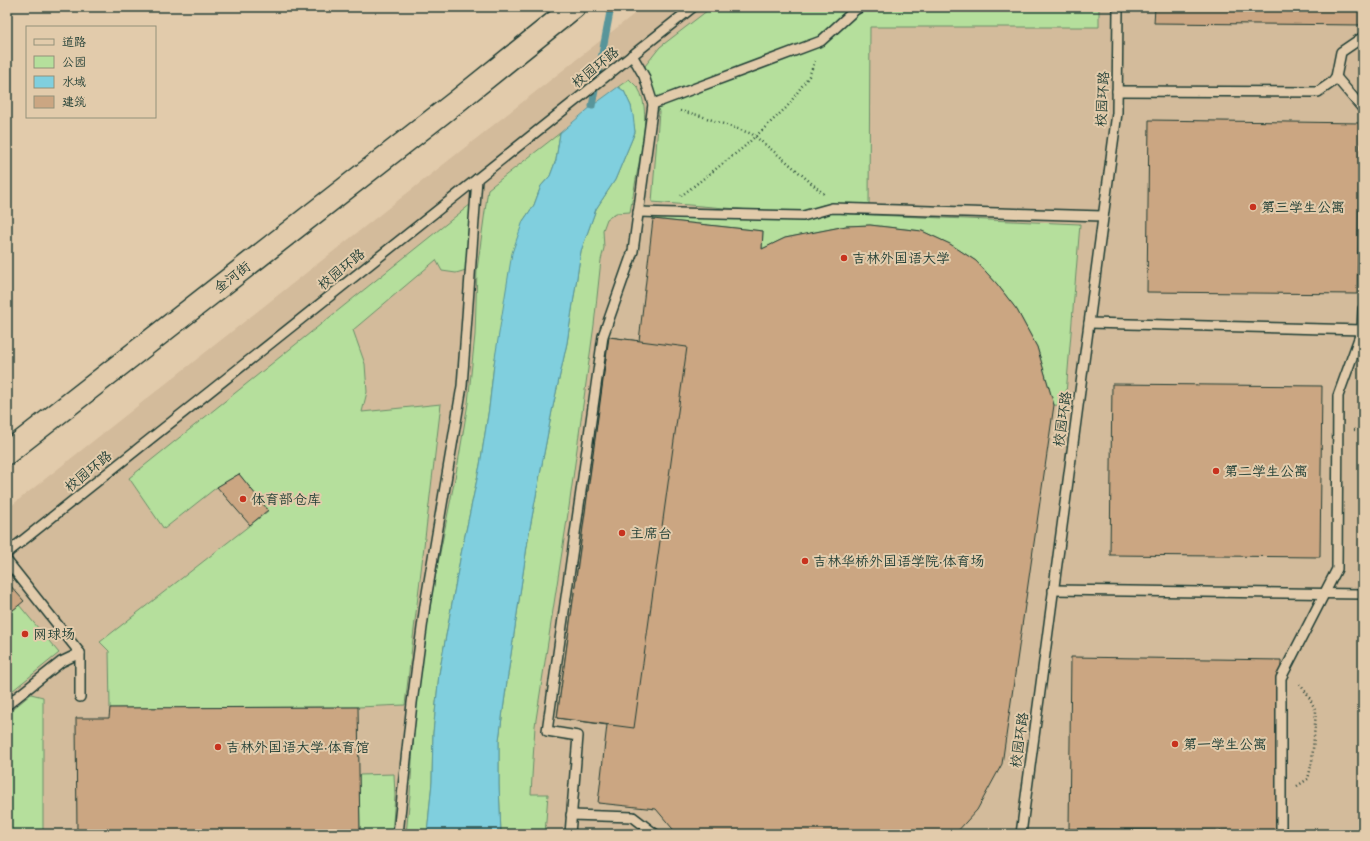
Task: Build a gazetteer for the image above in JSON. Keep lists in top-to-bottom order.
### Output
{
  "streets": {
    "street": ["金河街"],
    "lane": ["校园环路"]
  },
  "places": [
    "第三学生公寓",
    "吉林外国语大学",
    "第二学生公寓",
    "体育部仓库",
    "主席台",
    "吉林华桥外国语学院·体育场",
    "网球场",
    "第一学生公寓",
    "吉林外国语大学·体育馆"
  ],
  "legend": [
    "道路",
    "公园",
    "水域",
    "建筑"
  ]
}
